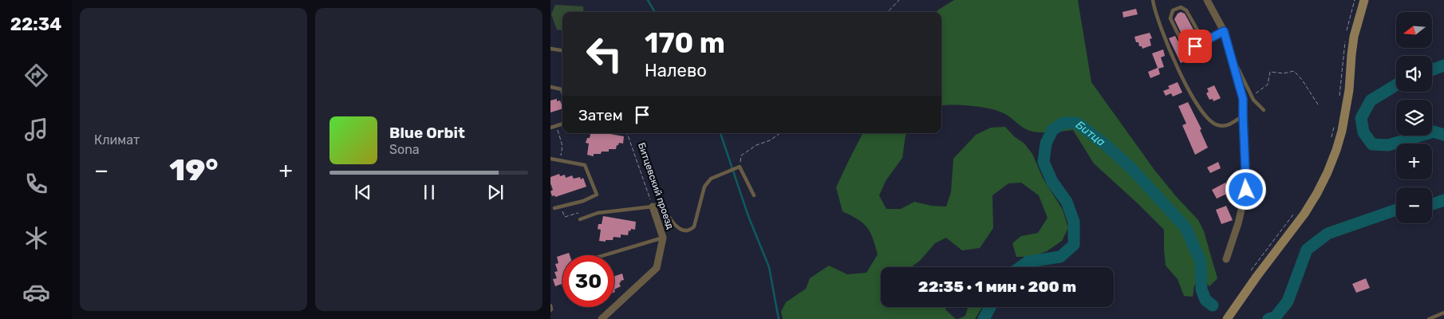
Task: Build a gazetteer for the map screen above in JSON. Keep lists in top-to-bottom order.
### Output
{
  "streets": {
    "street": ["Битцевский проезд"]
  },
  "water": ["Битца"],
  "north": "left",
  "page": {
    "tabs": "22:34",
    "tile": "Климат",
    "map_buttons": ["+", "−"],
    "turn": ["170 m", "Налево"],
    "then": "Затем",
    "song": ["Blue Orbit", "Sona"],
    "heat": ["−", "19°", "+"],
    "limit": "30",
    "trip": "22:35 · 1 мин · 200 m"
  }
}
